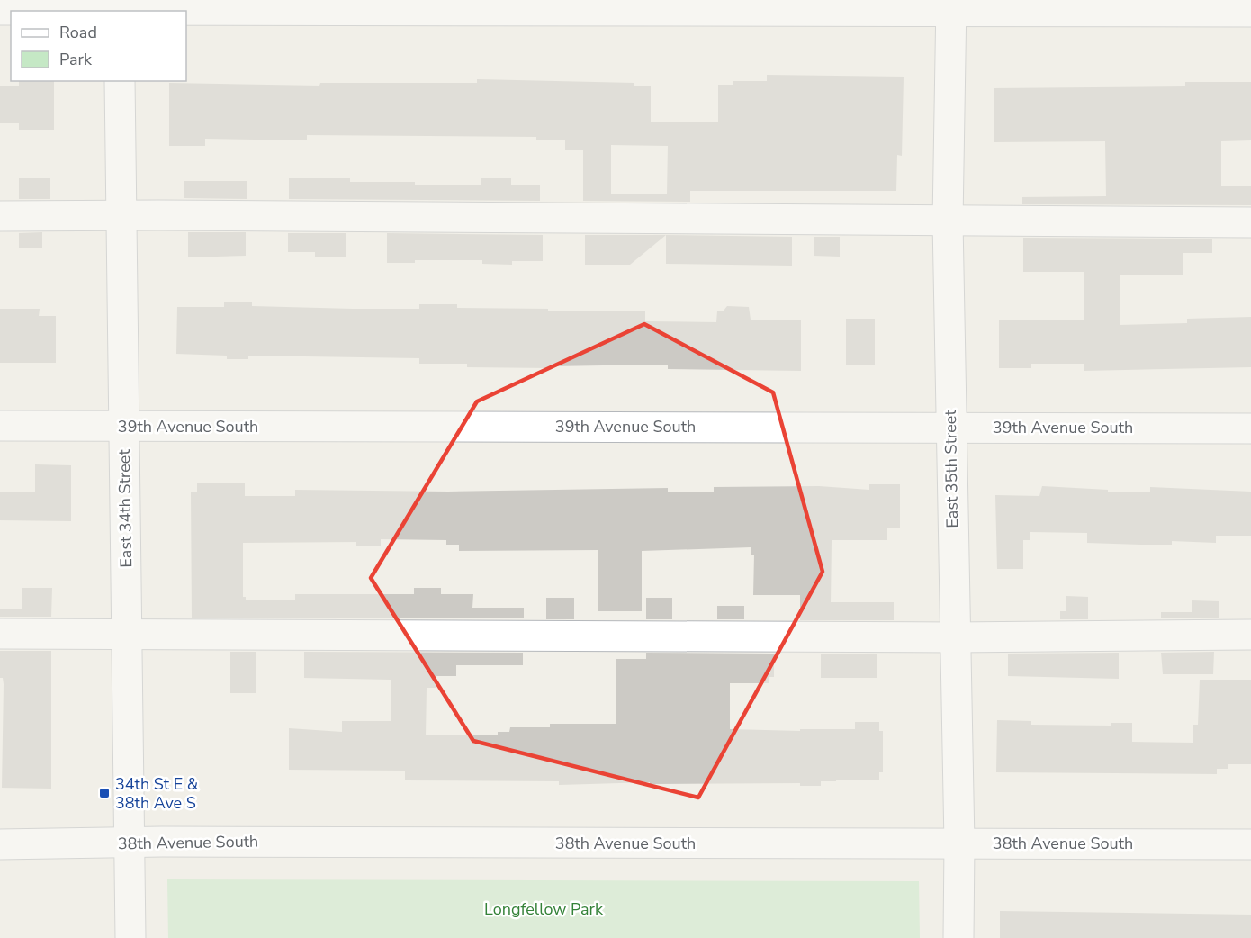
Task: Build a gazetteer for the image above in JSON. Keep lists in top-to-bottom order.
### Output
{
  "streets": {
    "street": [
      "39th Avenue South",
      "East 35th Street",
      "East 34th Street",
      "38th Avenue South"
    ]
  },
  "crossings": [
    ["39th Avenue South", "East 35th Street"],
    ["39th Avenue South", "East 34th Street"],
    ["East 35th Street", "38th Avenue South"],
    ["East 34th Street", "38th Avenue South"]
  ],
  "parks": ["Longfellow Park"],
  "places": {
    "transit": ["34th St E & 38th Ave S"]
  },
  "legend": ["Road", "Park"]
}
